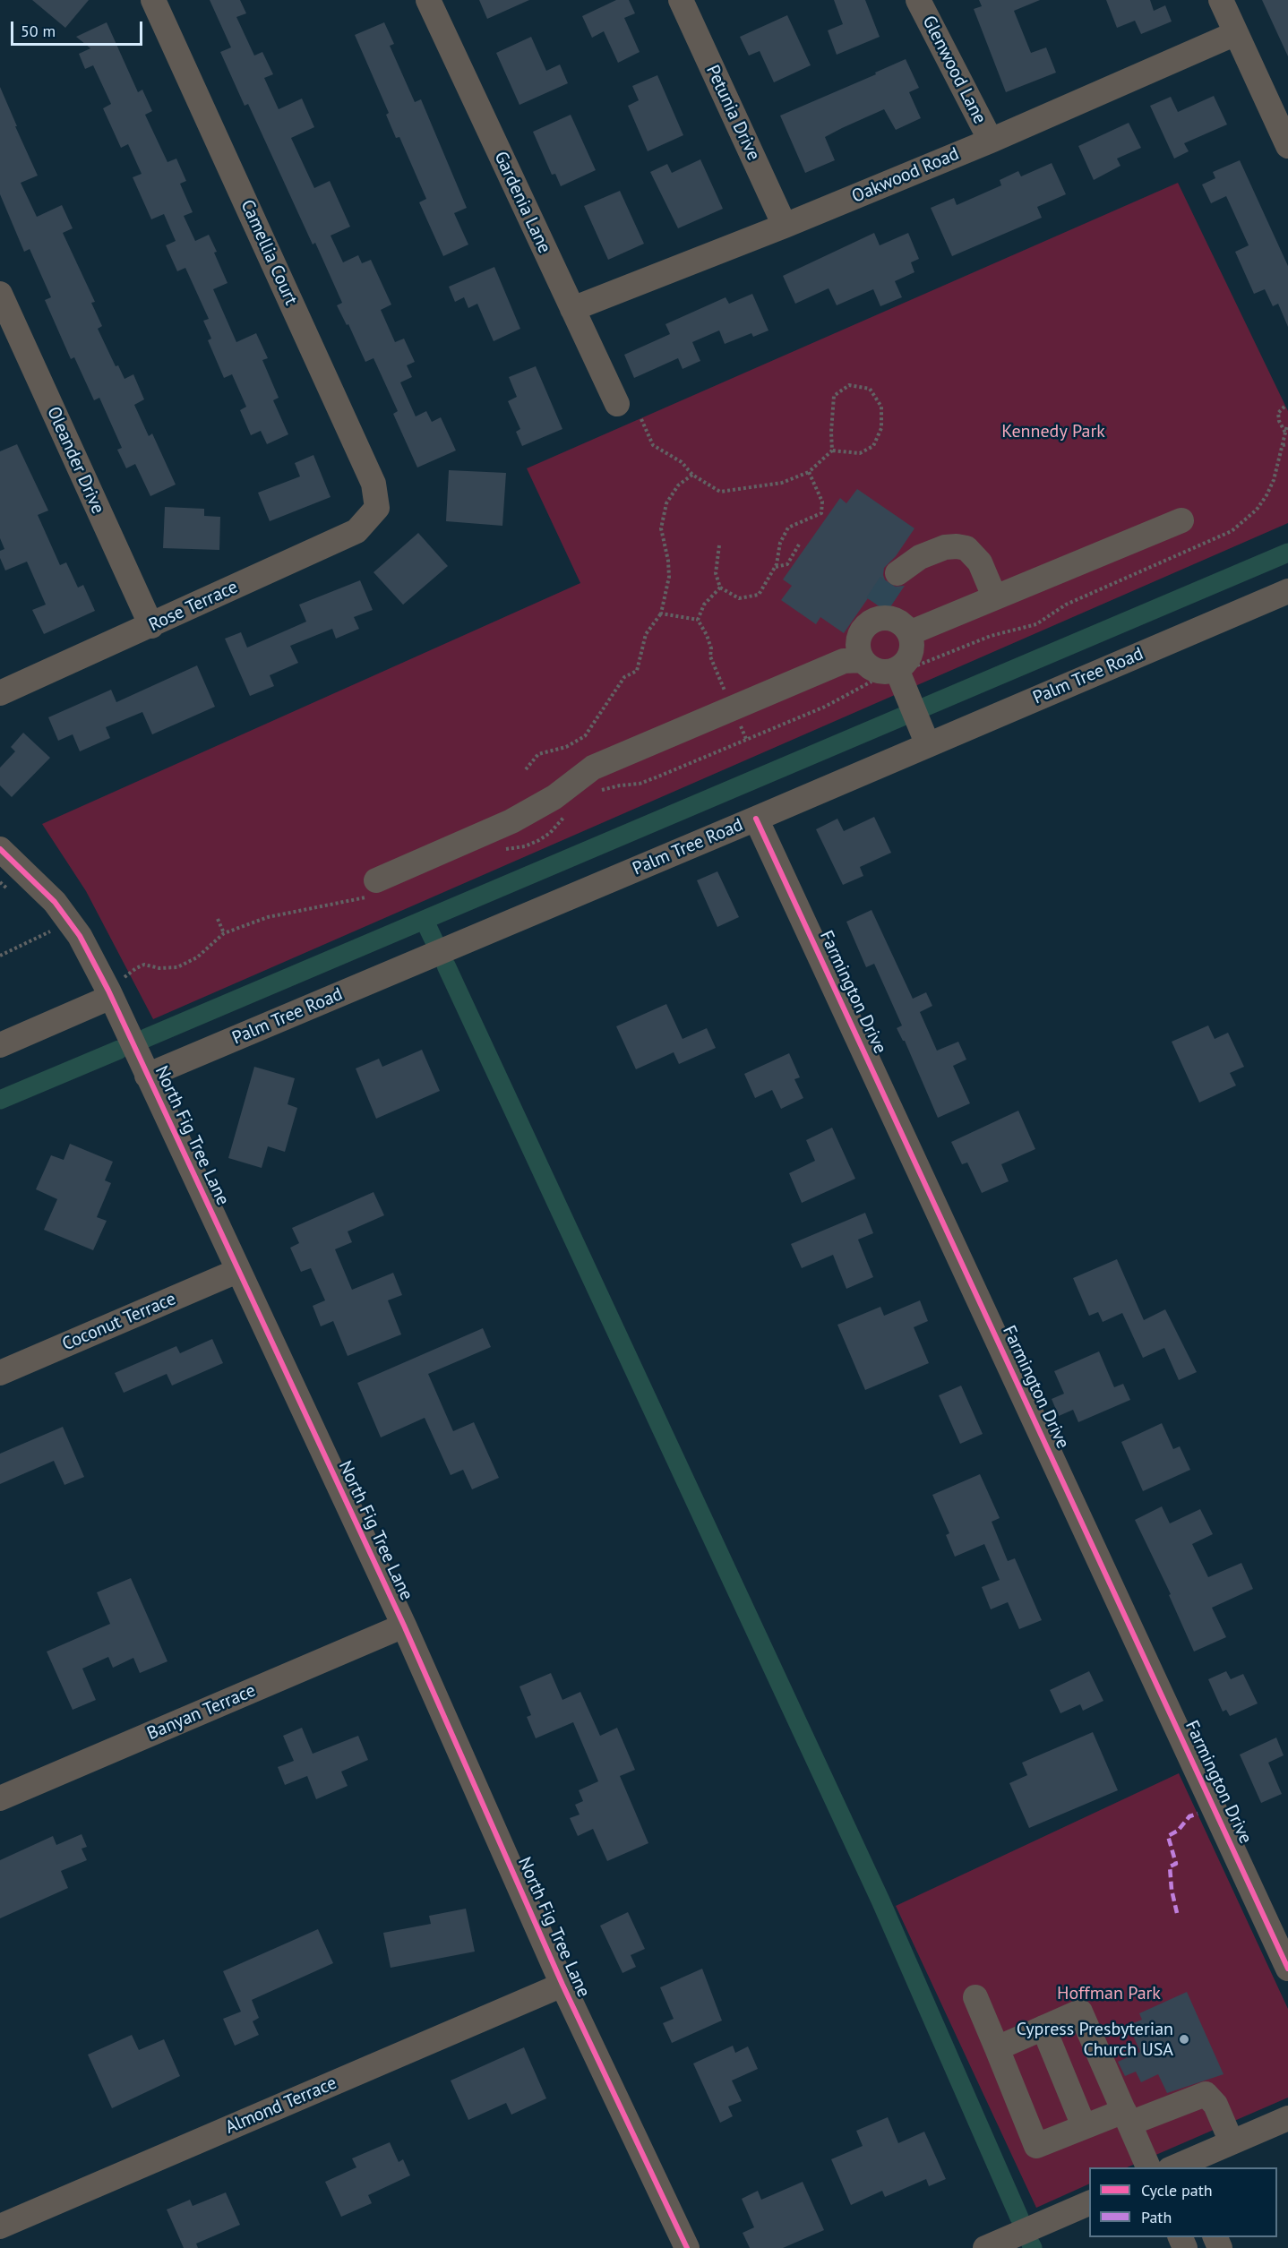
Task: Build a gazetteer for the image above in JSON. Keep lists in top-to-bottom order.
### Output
{
  "streets": {
    "street": [
      "Glenwood Lane",
      "Petunia Drive",
      "Oakwood Road",
      "Gardenia Lane",
      "Camellia Court",
      "Oleander Drive",
      "Rose Terrace",
      "Palm Tree Road",
      "Farmington Drive",
      "North Fig Tree Lane",
      "Coconut Terrace",
      "Banyan Terrace",
      "Almond Terrace"
    ]
  },
  "crossings": [
    ["Glenwood Lane", "Oakwood Road"],
    ["Petunia Drive", "Oakwood Road"],
    ["Oakwood Road", "Gardenia Lane"],
    ["Camellia Court", "Rose Terrace"],
    ["Oleander Drive", "Rose Terrace"],
    ["Palm Tree Road", "Farmington Drive"],
    ["Palm Tree Road", "North Fig Tree Lane"],
    ["North Fig Tree Lane", "Coconut Terrace"],
    ["North Fig Tree Lane", "Banyan Terrace"],
    ["North Fig Tree Lane", "Almond Terrace"]
  ],
  "parks": ["Kennedy Park", "Hoffman Park"],
  "places": ["Cypress Presbyterian Church USA"],
  "legend": ["Cycle path", "Path"],
  "scale_bar": "50 m"
}
